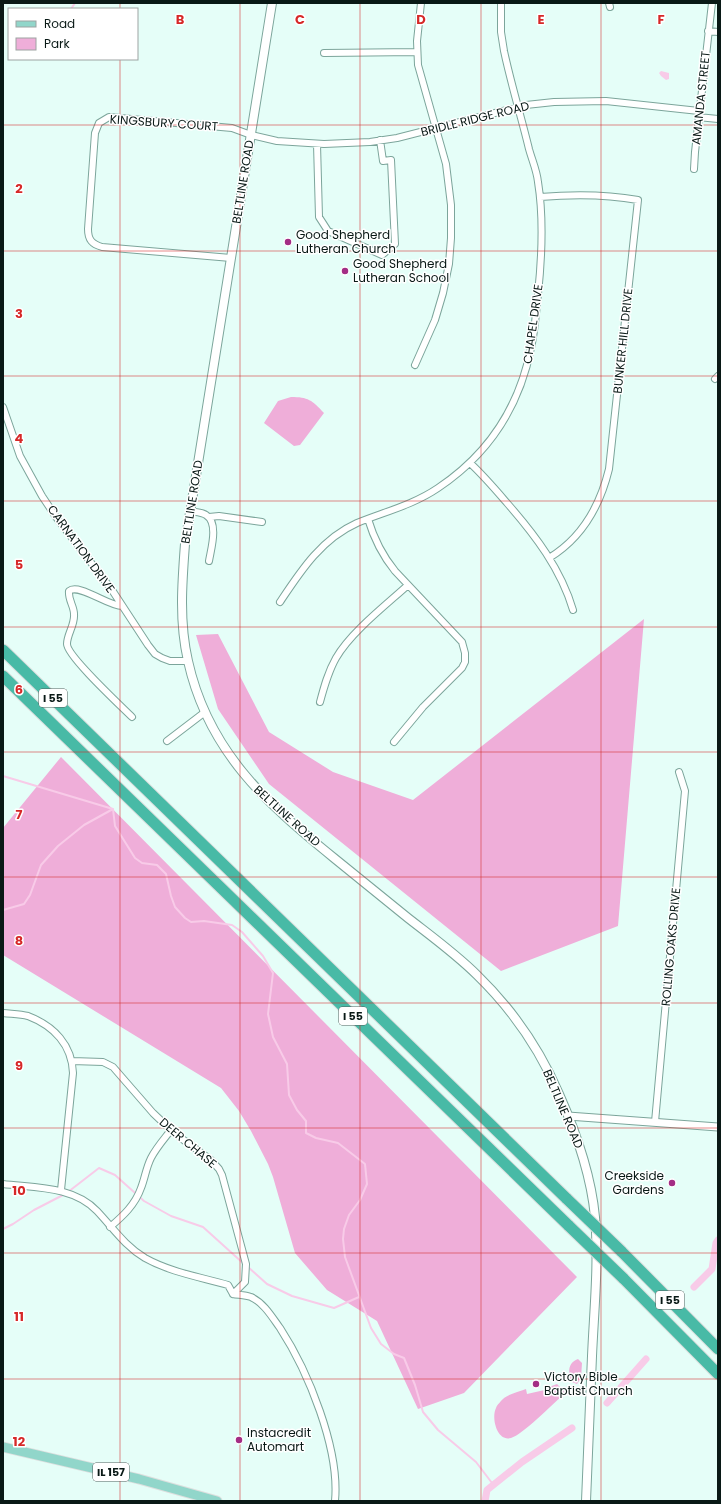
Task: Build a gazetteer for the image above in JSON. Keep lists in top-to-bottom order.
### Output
{
  "streets": {
    "highway": ["I 55"],
    "main road": ["BELTLINE ROAD", "IL 157"],
    "street": [
      "AMANDA STREET",
      "BRIDLE RIDGE ROAD",
      "KINGSBURY COURT",
      "CHAPEL DRIVE",
      "BUNKER HILL DRIVE",
      "CARNATION DRIVE",
      "ROLLING OAKS DRIVE",
      "DEER CHASE"
    ]
  },
  "crossings": [
    ["AMANDA STREET", "BRIDLE RIDGE ROAD"],
    ["BRIDLE RIDGE ROAD", "KINGSBURY COURT"],
    ["BRIDLE RIDGE ROAD", "BELTLINE ROAD"],
    ["BRIDLE RIDGE ROAD", "CHAPEL DRIVE"],
    ["KINGSBURY COURT", "BELTLINE ROAD"],
    ["BELTLINE ROAD", "CARNATION DRIVE"],
    ["CHAPEL DRIVE", "BUNKER HILL DRIVE"]
  ],
  "places": [
    "Good Shepherd Lutheran Church",
    "Good Shepherd Lutheran School",
    "Creekside Gardens",
    "Victory Bible Baptist Church",
    "Instacredit Automart"
  ],
  "legend": ["Road", "Park"],
  "grid": {
    "columns": [
      "B",
      "C",
      "D",
      "E",
      "F"
    ],
    "rows": [
      "2",
      "3",
      "4",
      "5",
      "6",
      "7",
      "8",
      "9",
      "10",
      "11",
      "12"
    ]
  }
}
